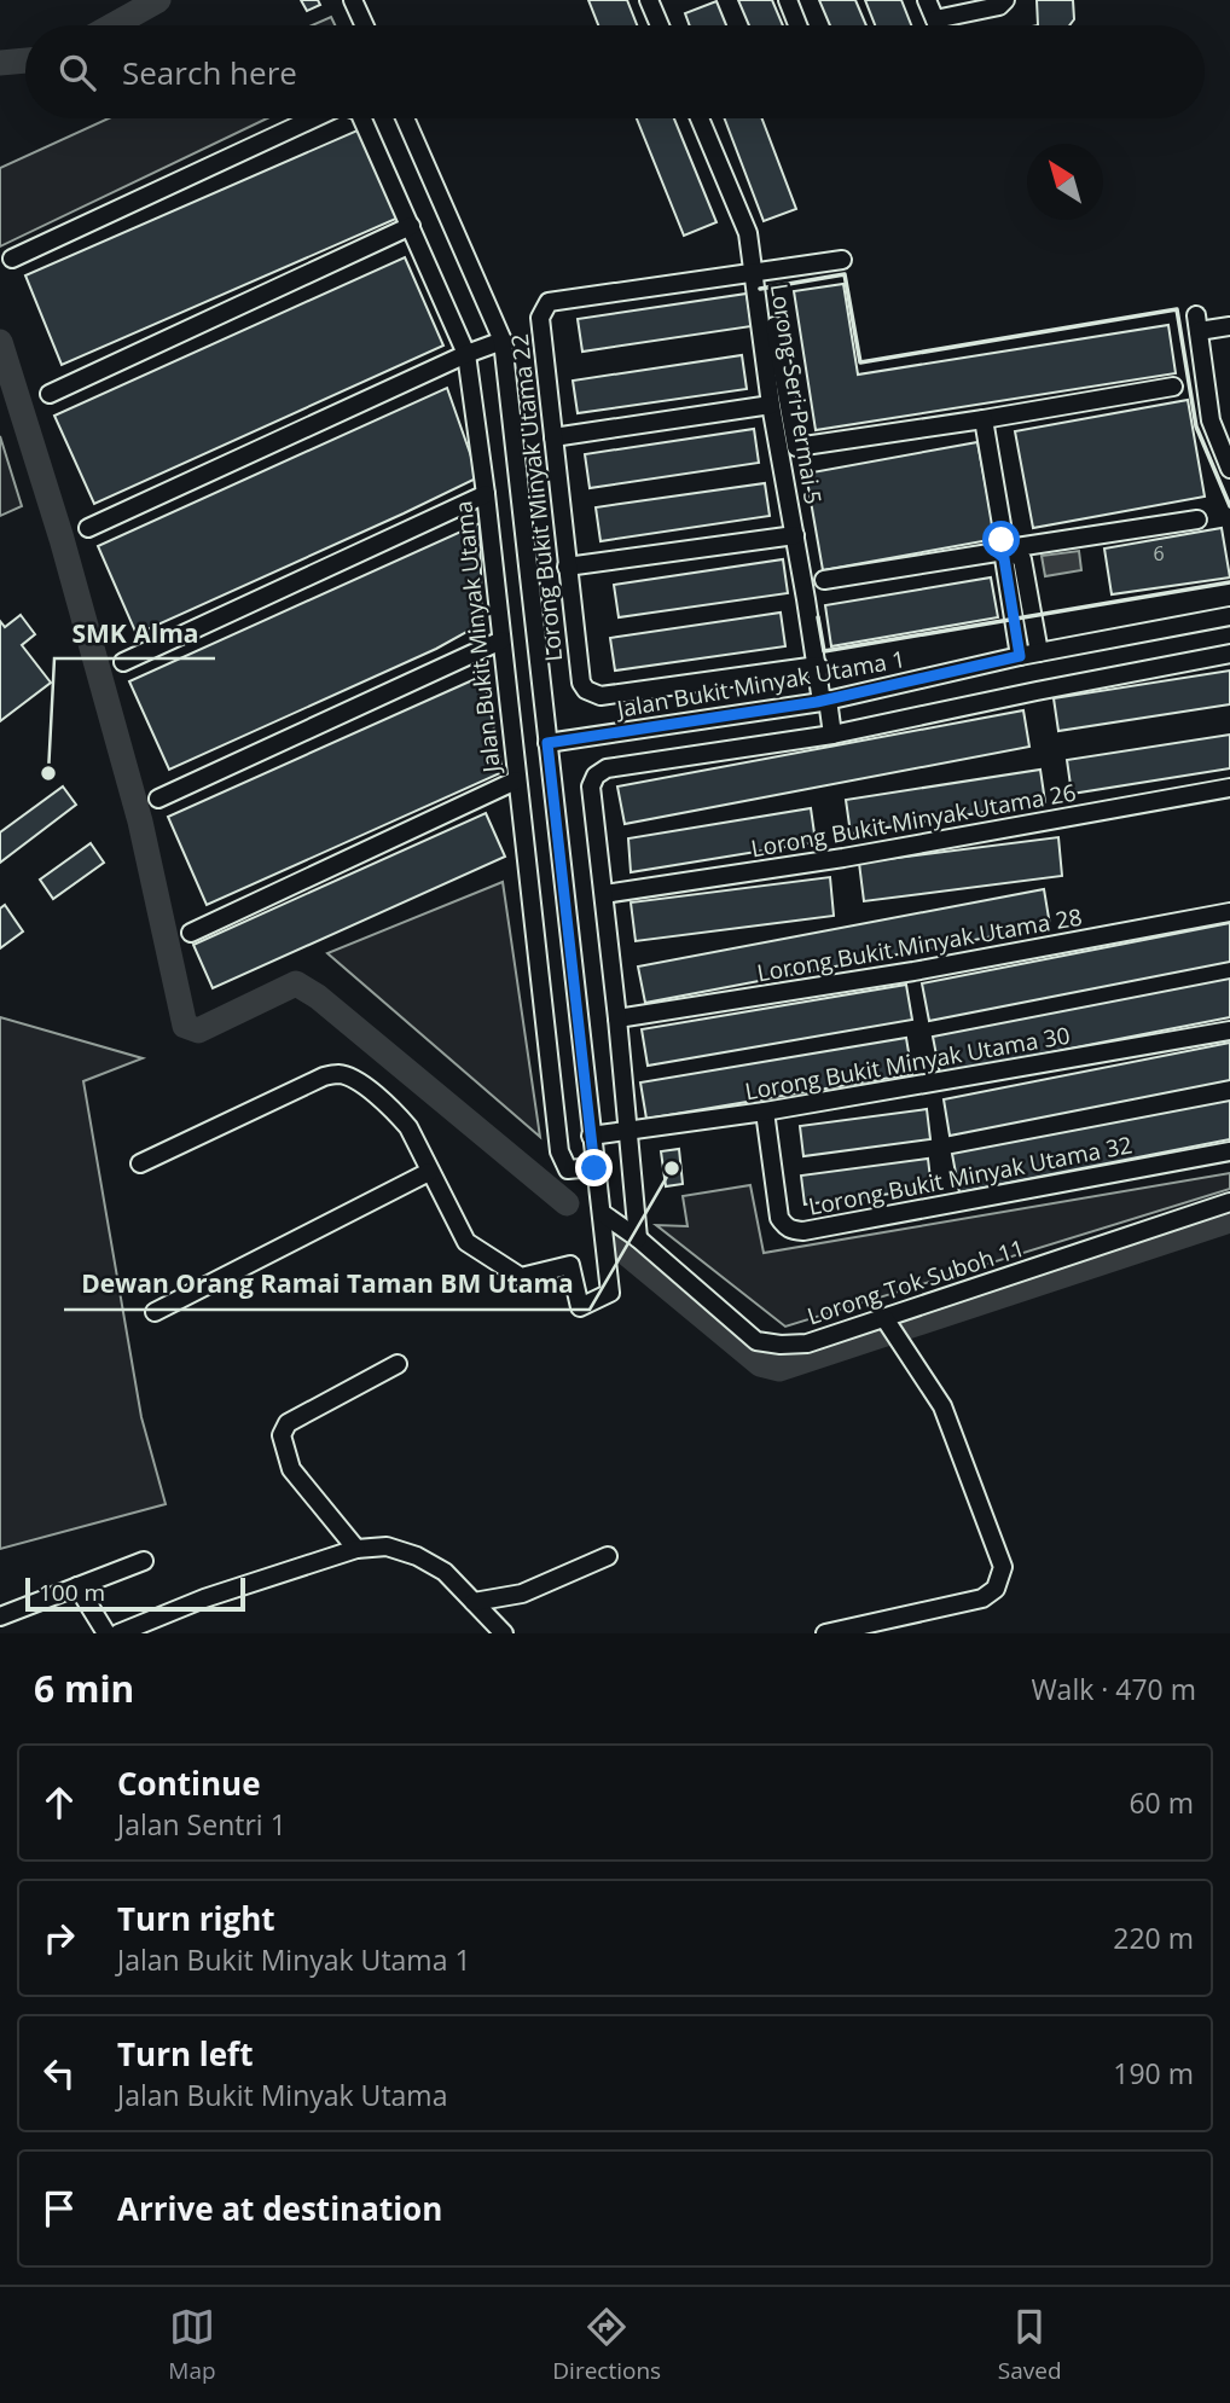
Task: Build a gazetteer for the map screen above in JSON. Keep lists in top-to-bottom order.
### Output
{
  "streets": {
    "street": [
      "Lorong Seri Permai 5",
      "Lorong Bukit Minyak Utama 22",
      "Jalan Bukit Minyak Utama",
      "Jalan Bukit Minyak Utama 1",
      "Lorong Bukit Minyak Utama 26",
      "Lorong Bukit Minyak Utama 28",
      "Lorong Bukit Minyak Utama 30",
      "Lorong Bukit Minyak Utama 32",
      "Lorong Tok Suboh 11"
    ]
  },
  "crossings": [
    ["Lorong Seri Permai 5", "Lorong Bukit Minyak Utama 22"],
    ["Lorong Seri Permai 5", "Jalan Bukit Minyak Utama 1"],
    ["Lorong Bukit Minyak Utama 30", "Lorong Bukit Minyak Utama 32"]
  ],
  "places": ["SMK Alma", "Dewan Orang Ramai Taman BM Utama"],
  "house_numbers": ["6"],
  "scale_bar": "100 m",
  "north": "top left",
  "page": {
    "search": "Search here",
    "scale": "100 m",
    "heading": ["6 min", "Walk · 470 m"],
    "list": [
      ["Continue", "Jalan Sentri 1", "60 m"],
      ["Turn right", "Jalan Bukit Minyak Utama 1", "220 m"],
      ["Turn left", "Jalan Bukit Minyak Utama", "190 m"],
      "Arrive at destination"
    ],
    "nav": ["Map", "Directions", "Saved"]
  }
}
